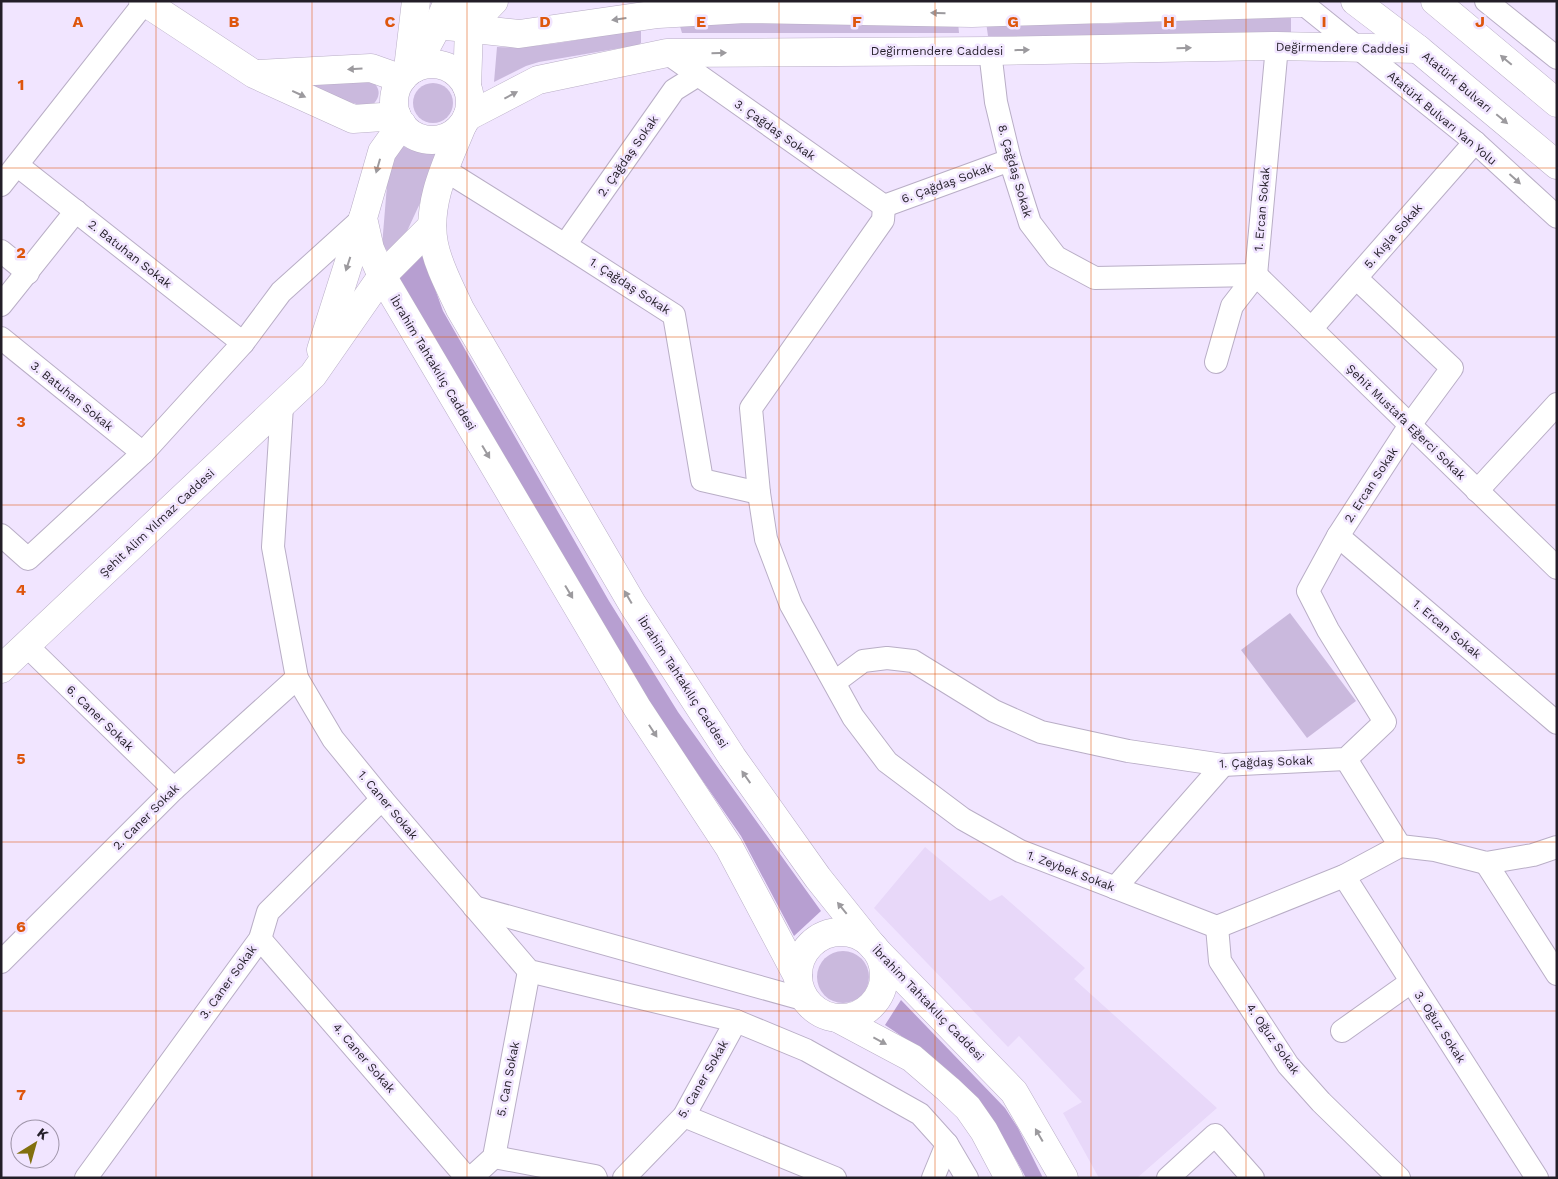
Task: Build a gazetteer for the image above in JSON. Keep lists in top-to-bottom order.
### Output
{
  "streets": {
    "main road": [
      "Değirmendere Caddesi",
      "Atatürk Bulvarı",
      "İbrahim Tahtakılıç Caddesi",
      "Şehit Alim Yılmaz Caddesi"
    ],
    "street": [
      "Atatürk Bulvarı Yan Yolu",
      "3. Çağdaş Sokak",
      "2. Çağdaş Sokak",
      "8. Çağdaş Sokak",
      "6. Çağdaş Sokak",
      "1. Ercan Sokak",
      "5. Kışla Sokak",
      "2. Batuhan Sokak",
      "1. Çağdaş Sokak",
      "3. Batuhan Sokak",
      "Şehit Mustafa Eğerci Sokak",
      "2. Ercan Sokak",
      "6. Caner Sokak",
      "1. Caner Sokak",
      "2. Caner Sokak",
      "1. Zeybek Sokak",
      "3. Caner Sokak",
      "3. Oğuz Sokak",
      "4. Oğuz Sokak",
      "4. Caner Sokak",
      "5. Can Sokak",
      "5. Caner Sokak"
    ]
  },
  "crossings": [
    ["Değirmendere Caddesi", "Atatürk Bulvarı"],
    ["Değirmendere Caddesi", "Atatürk Bulvarı Yan Yolu"],
    ["Değirmendere Caddesi", "3. Çağdaş Sokak"],
    ["Değirmendere Caddesi", "8. Çağdaş Sokak"],
    ["Değirmendere Caddesi", "1. Ercan Sokak"],
    ["Değirmendere Caddesi", "İbrahim Tahtakılıç Caddesi"],
    ["Atatürk Bulvarı Yan Yolu", "5. Kışla Sokak"],
    ["3. Çağdaş Sokak", "2. Çağdaş Sokak"],
    ["3. Çağdaş Sokak", "6. Çağdaş Sokak"],
    ["3. Çağdaş Sokak", "1. Zeybek Sokak"],
    ["2. Çağdaş Sokak", "1. Çağdaş Sokak"],
    ["8. Çağdaş Sokak", "6. Çağdaş Sokak"],
    ["8. Çağdaş Sokak", "1. Ercan Sokak"],
    ["8. Çağdaş Sokak", "Şehit Mustafa Eğerci Sokak"],
    ["6. Çağdaş Sokak", "1. Zeybek Sokak"],
    ["1. Ercan Sokak", "Şehit Mustafa Eğerci Sokak"],
    ["1. Ercan Sokak", "2. Ercan Sokak"],
    ["5. Kışla Sokak", "Şehit Mustafa Eğerci Sokak"],
    ["5. Kışla Sokak", "2. Ercan Sokak"],
    ["1. Çağdaş Sokak", "İbrahim Tahtakılıç Caddesi"],
    ["1. Çağdaş Sokak", "2. Ercan Sokak"],
    ["1. Çağdaş Sokak", "1. Zeybek Sokak"],
    ["İbrahim Tahtakılıç Caddesi", "Şehit Alim Yılmaz Caddesi"],
    ["Şehit Mustafa Eğerci Sokak", "2. Ercan Sokak"],
    ["Şehit Alim Yılmaz Caddesi", "6. Caner Sokak"],
    ["Şehit Alim Yılmaz Caddesi", "1. Caner Sokak"],
    ["6. Caner Sokak", "2. Caner Sokak"],
    ["1. Caner Sokak", "2. Caner Sokak"],
    ["1. Caner Sokak", "3. Caner Sokak"],
    ["1. Caner Sokak", "5. Can Sokak"],
    ["1. Zeybek Sokak", "4. Oğuz Sokak"],
    ["3. Caner Sokak", "4. Caner Sokak"]
  ],
  "north": "top right",
  "grid": {
    "columns": [
      "A",
      "B",
      "C",
      "D",
      "E",
      "F",
      "G",
      "H",
      "I",
      "J"
    ],
    "rows": [
      "1",
      "2",
      "3",
      "4",
      "5",
      "6",
      "7"
    ]
  }
}
